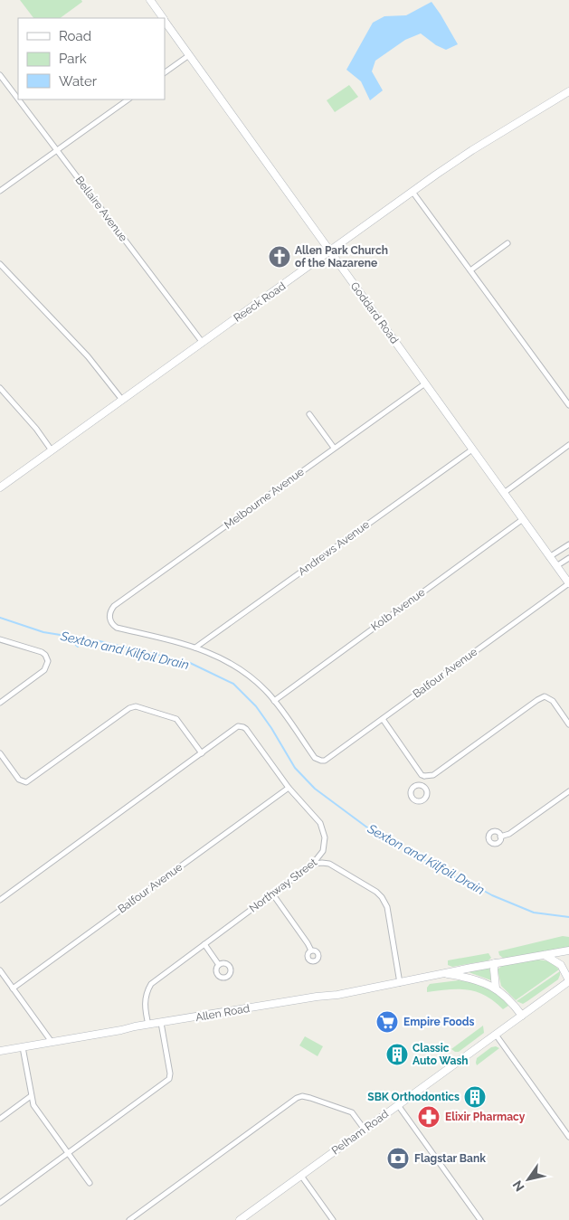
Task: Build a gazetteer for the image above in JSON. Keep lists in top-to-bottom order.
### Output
{
  "streets": {
    "main road": [
      "Reeck Road",
      "Goddard Road",
      "Allen Road",
      "Pelham Road"
    ],
    "street": [
      "Bellaire Avenue",
      "Melbourne Avenue",
      "Andrews Avenue",
      "Kolb Avenue",
      "Balfour Avenue",
      "Northway Street"
    ]
  },
  "crossings": [
    ["Bellaire Avenue", "Reeck Road"],
    ["Reeck Road", "Goddard Road"],
    ["Goddard Road", "Melbourne Avenue"],
    ["Goddard Road", "Andrews Avenue"],
    ["Goddard Road", "Kolb Avenue"],
    ["Goddard Road", "Balfour Avenue"],
    ["Melbourne Avenue", "Andrews Avenue"],
    ["Kolb Avenue", "Balfour Avenue"],
    ["Balfour Avenue", "Northway Street"],
    ["Northway Street", "Allen Road"],
    ["Allen Road", "Pelham Road"]
  ],
  "water": ["Sexton and Kilfoil Drain"],
  "places": {
    "church": ["Allen Park Church of the Nazarene"],
    "supermarket": ["Empire Foods"],
    "building": ["Classic Auto Wash", "SBK Orthodontics"],
    "pharmacy": ["Elixir Pharmacy"],
    "bank": ["Flagstar Bank"]
  },
  "legend": ["Road", "Park", "Water"],
  "north": "bottom left"
}
